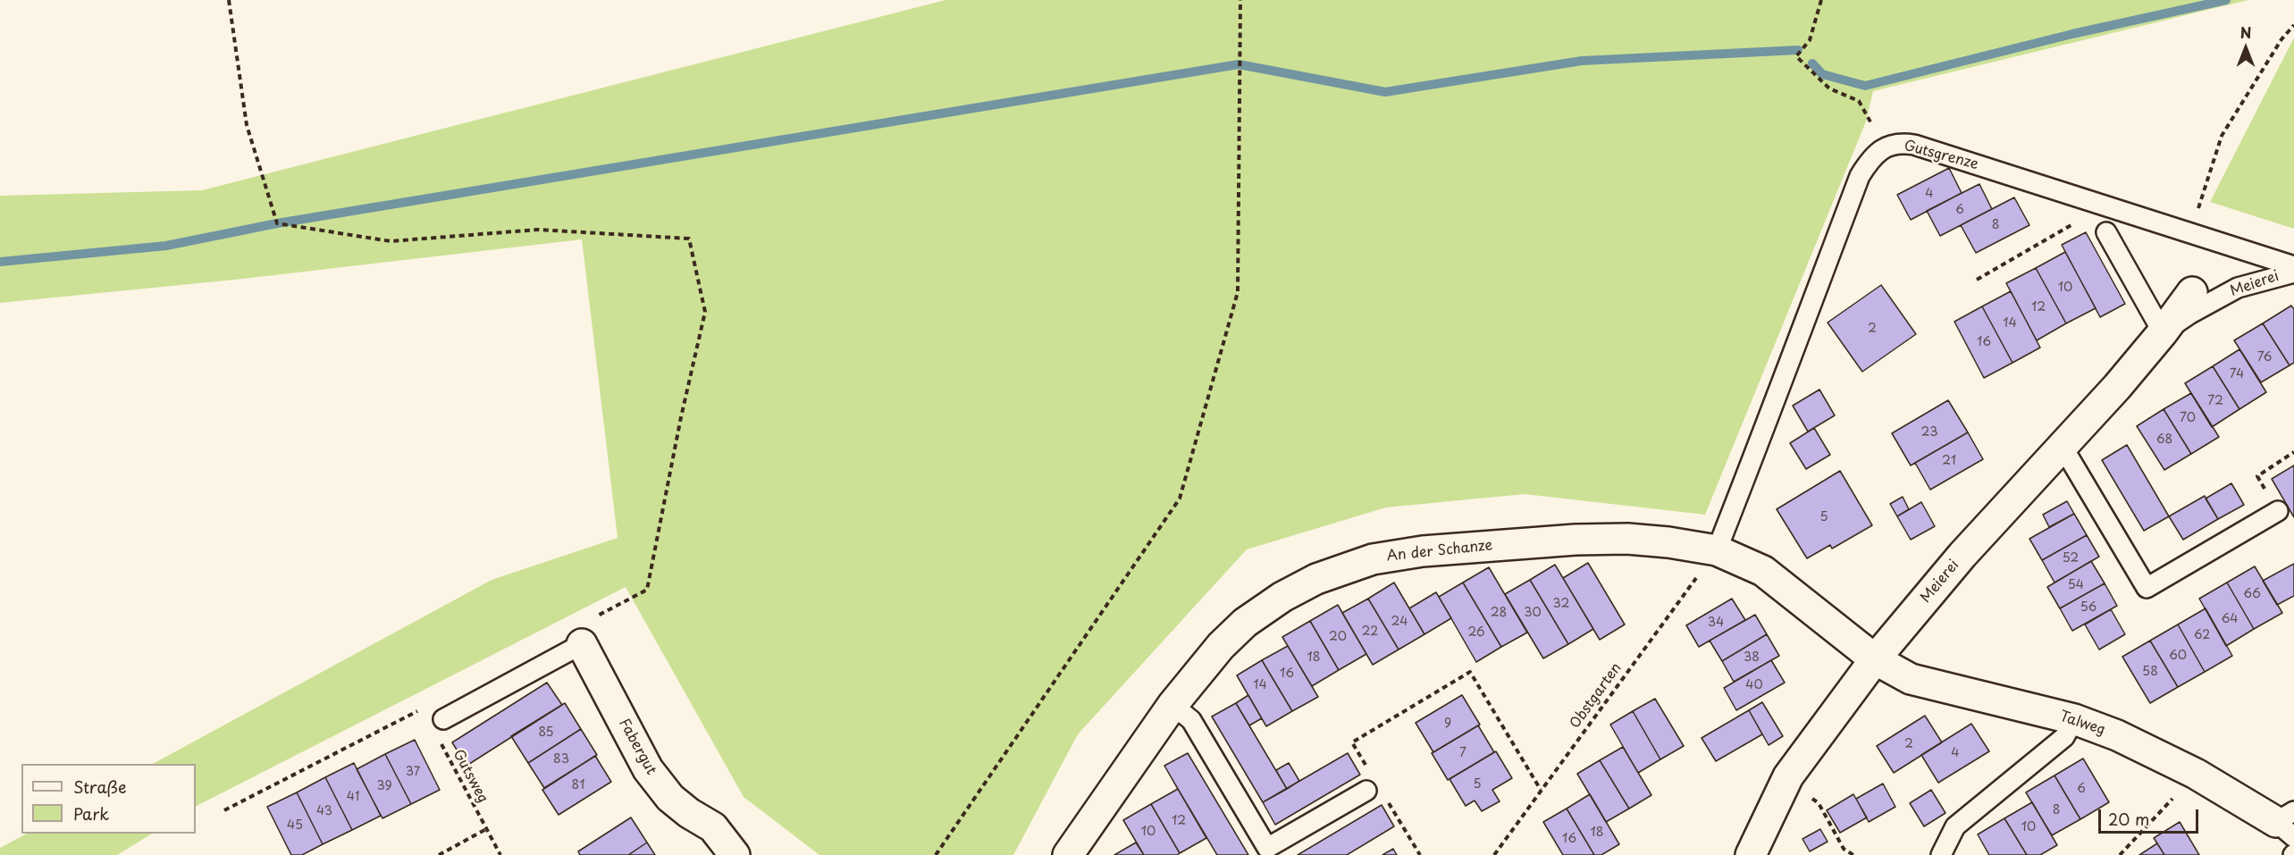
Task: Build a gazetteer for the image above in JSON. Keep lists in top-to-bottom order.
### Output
{
  "streets": {
    "street": [
      "Meierei",
      "An der Schanze",
      "Talweg",
      "Fabergut"
    ],
    "lane": ["Gutsgrenze"],
    "path": ["Obstgarten", "Gutsweg"]
  },
  "crossings": [
    ["Gutsgrenze", "An der Schanze"],
    ["Gutsgrenze", "Obstgarten"],
    ["Meierei", "An der Schanze"],
    ["Meierei", "Talweg"],
    ["An der Schanze", "Obstgarten"],
    ["An der Schanze", "Talweg"]
  ],
  "house_numbers": [
    "4",
    "6",
    "8",
    "10",
    "12",
    "14",
    "2",
    "16",
    "76",
    "74",
    "72",
    "70",
    "23",
    "68",
    "21",
    "5",
    "52",
    "54",
    "66",
    "32",
    "56",
    "28",
    "30",
    "64",
    "24",
    "34",
    "22",
    "26",
    "62",
    "20",
    "60",
    "18",
    "38",
    "58",
    "16",
    "14",
    "40",
    "9",
    "85",
    "2",
    "7",
    "4",
    "83",
    "37",
    "5",
    "81",
    "39",
    "6",
    "41",
    "8",
    "43",
    "12",
    "45",
    "10",
    "10",
    "18",
    "16"
  ],
  "legend": ["Straße", "Park"],
  "scale_bar": "20 m",
  "north": "top"
}
